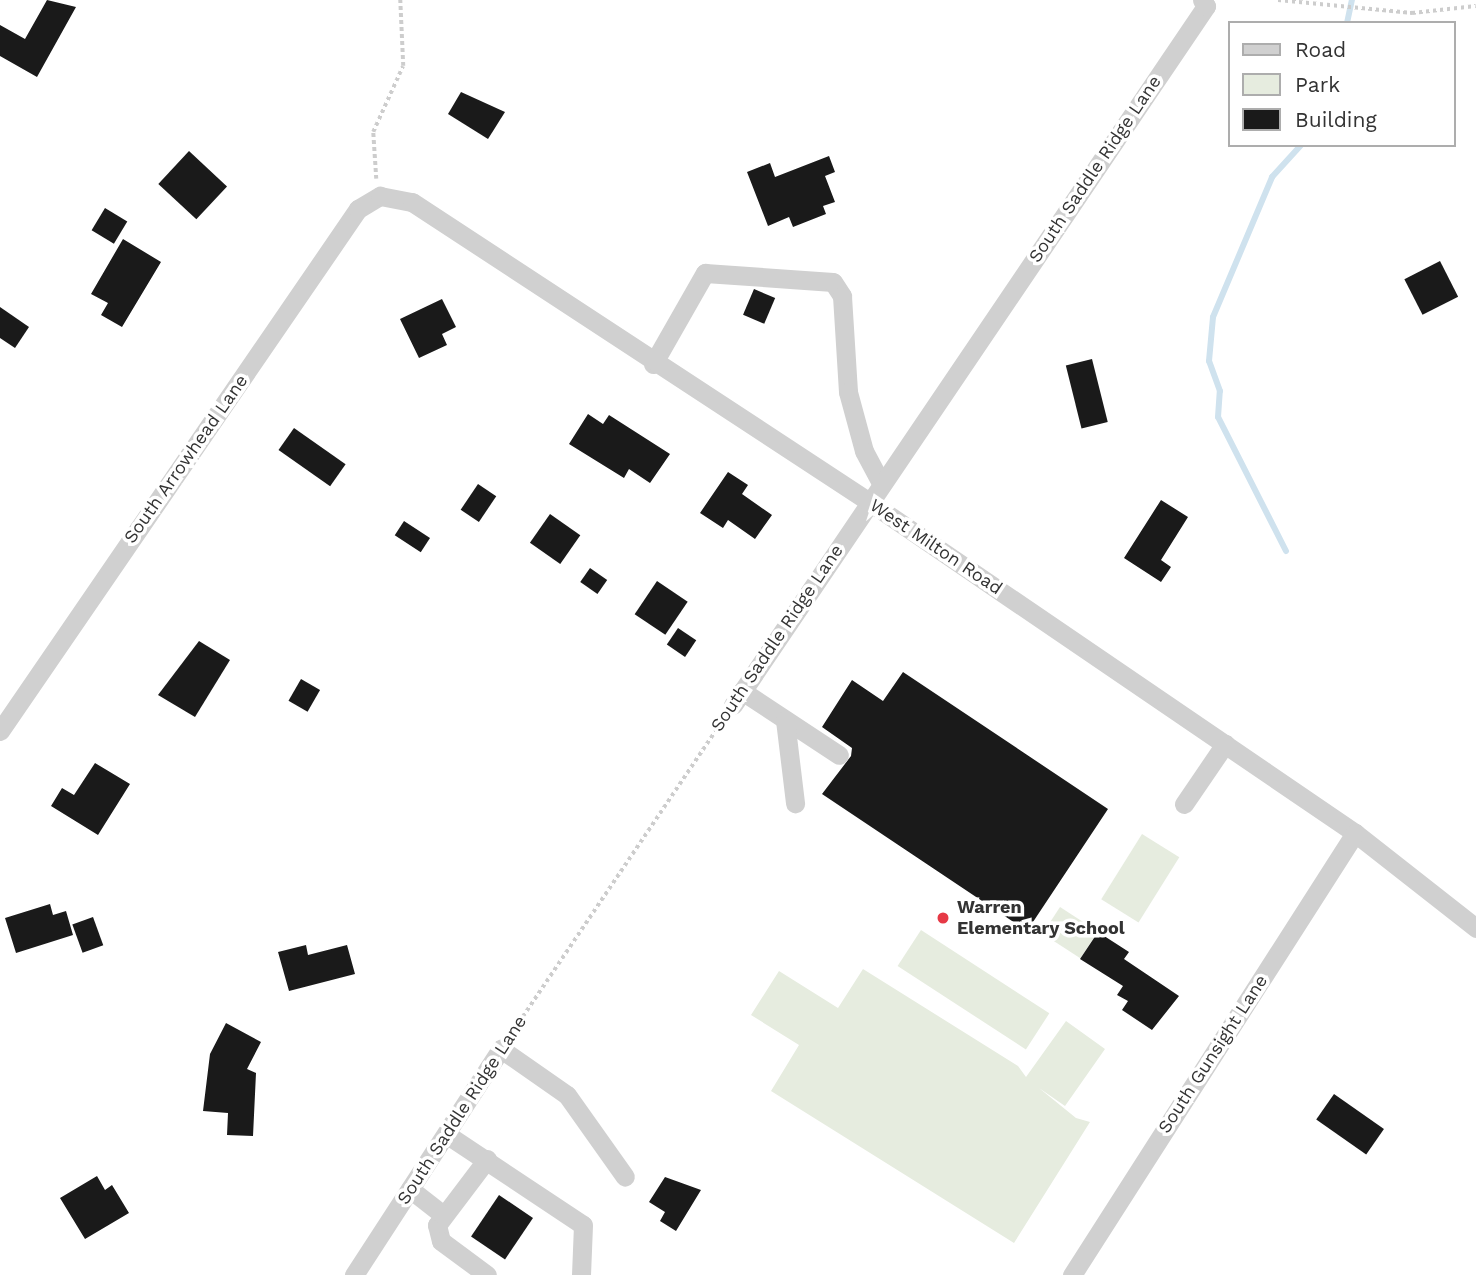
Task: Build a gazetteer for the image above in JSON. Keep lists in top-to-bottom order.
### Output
{
  "streets": {
    "street": [
      "South Saddle Ridge Lane",
      "South Arrowhead Lane",
      "West Milton Road",
      "South Gunsight Lane"
    ]
  },
  "crossings": [
    ["South Saddle Ridge Lane", "West Milton Road"],
    ["South Arrowhead Lane", "West Milton Road"],
    ["West Milton Road", "South Gunsight Lane"]
  ],
  "places": ["Warren Elementary School"],
  "legend": ["Road", "Park", "Building"]
}
